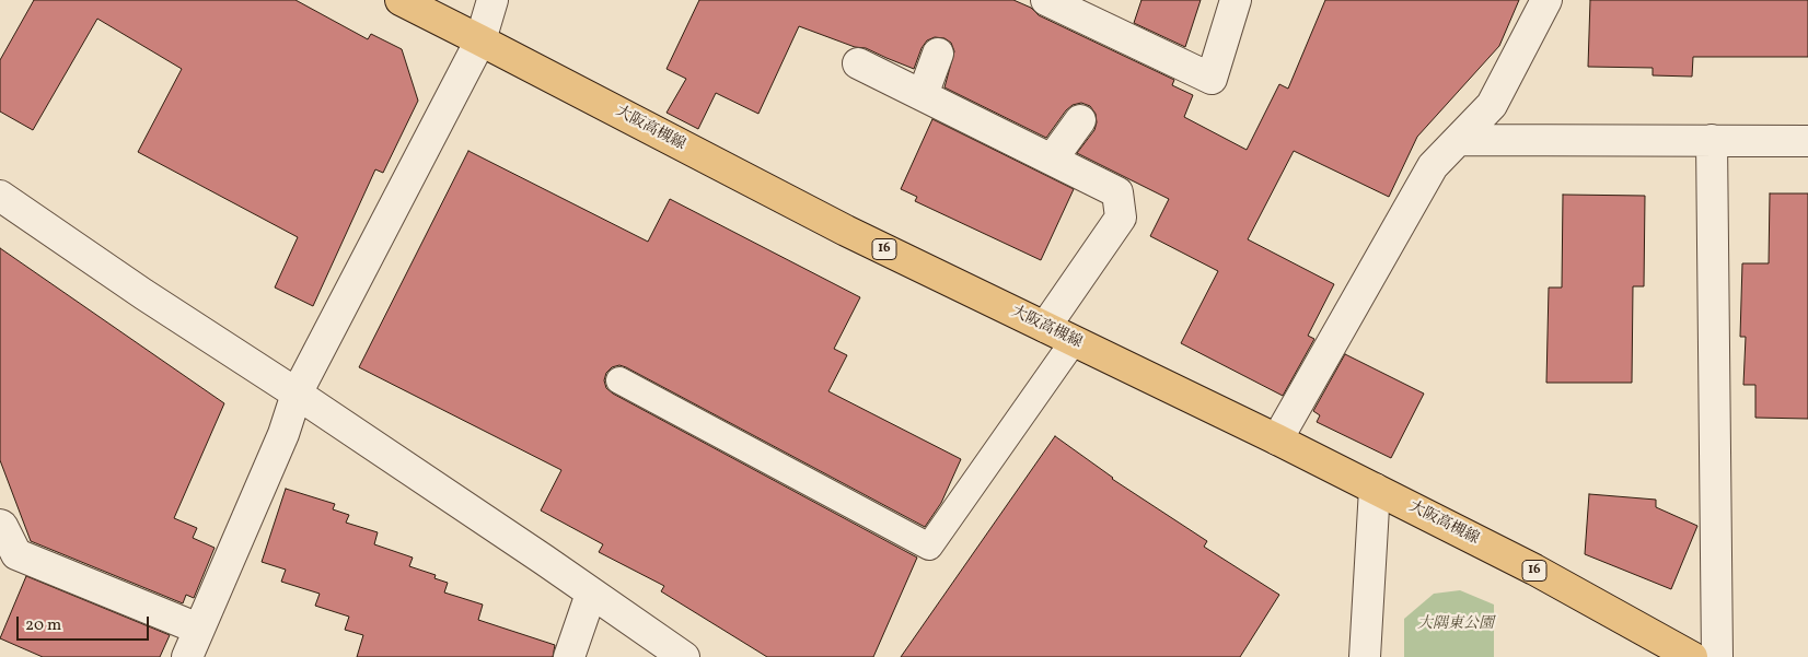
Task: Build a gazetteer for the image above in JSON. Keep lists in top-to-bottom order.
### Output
{
  "streets": {
    "main road": ["大阪高槻線", "16"]
  },
  "parks": ["大隅東公園"],
  "scale_bar": "20 m"
}
